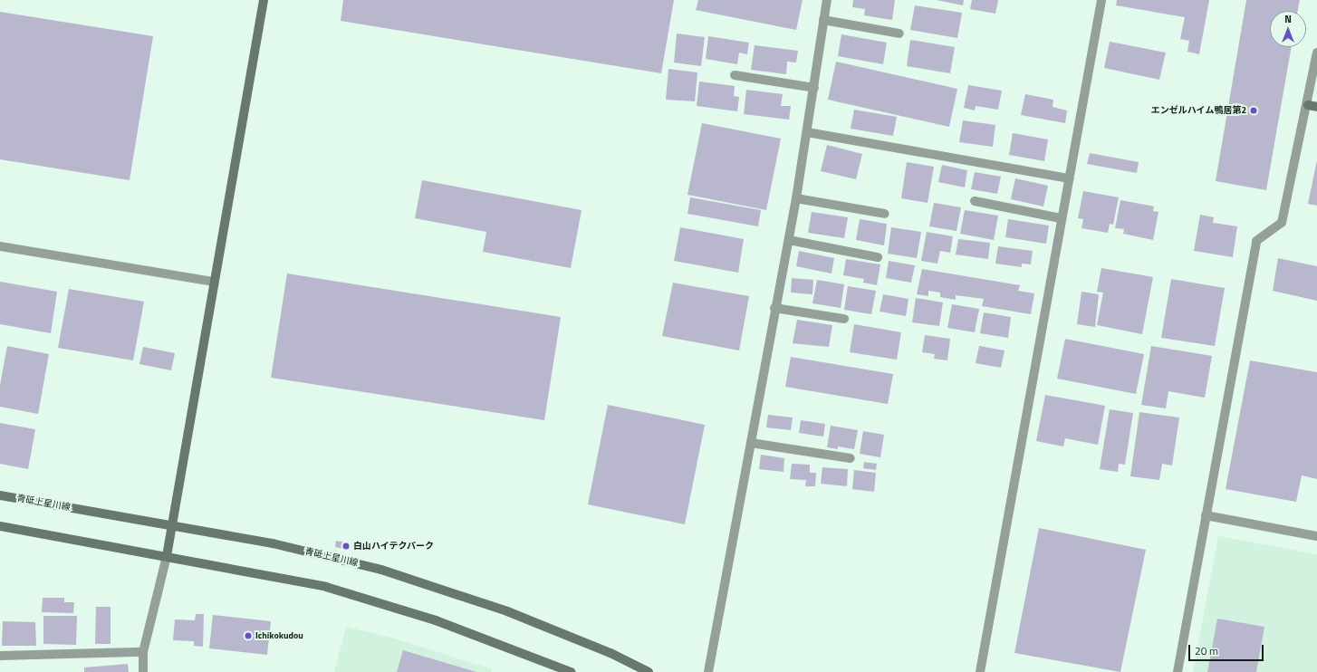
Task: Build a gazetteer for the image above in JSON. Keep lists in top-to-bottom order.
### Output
{
  "streets": {
    "main road": ["青砥上星川線"]
  },
  "places": ["エンゼルハイム鴨居第2", "白山ハイテクパーク", "Ichikokudou"],
  "scale_bar": "20 m",
  "north": "top"
}
